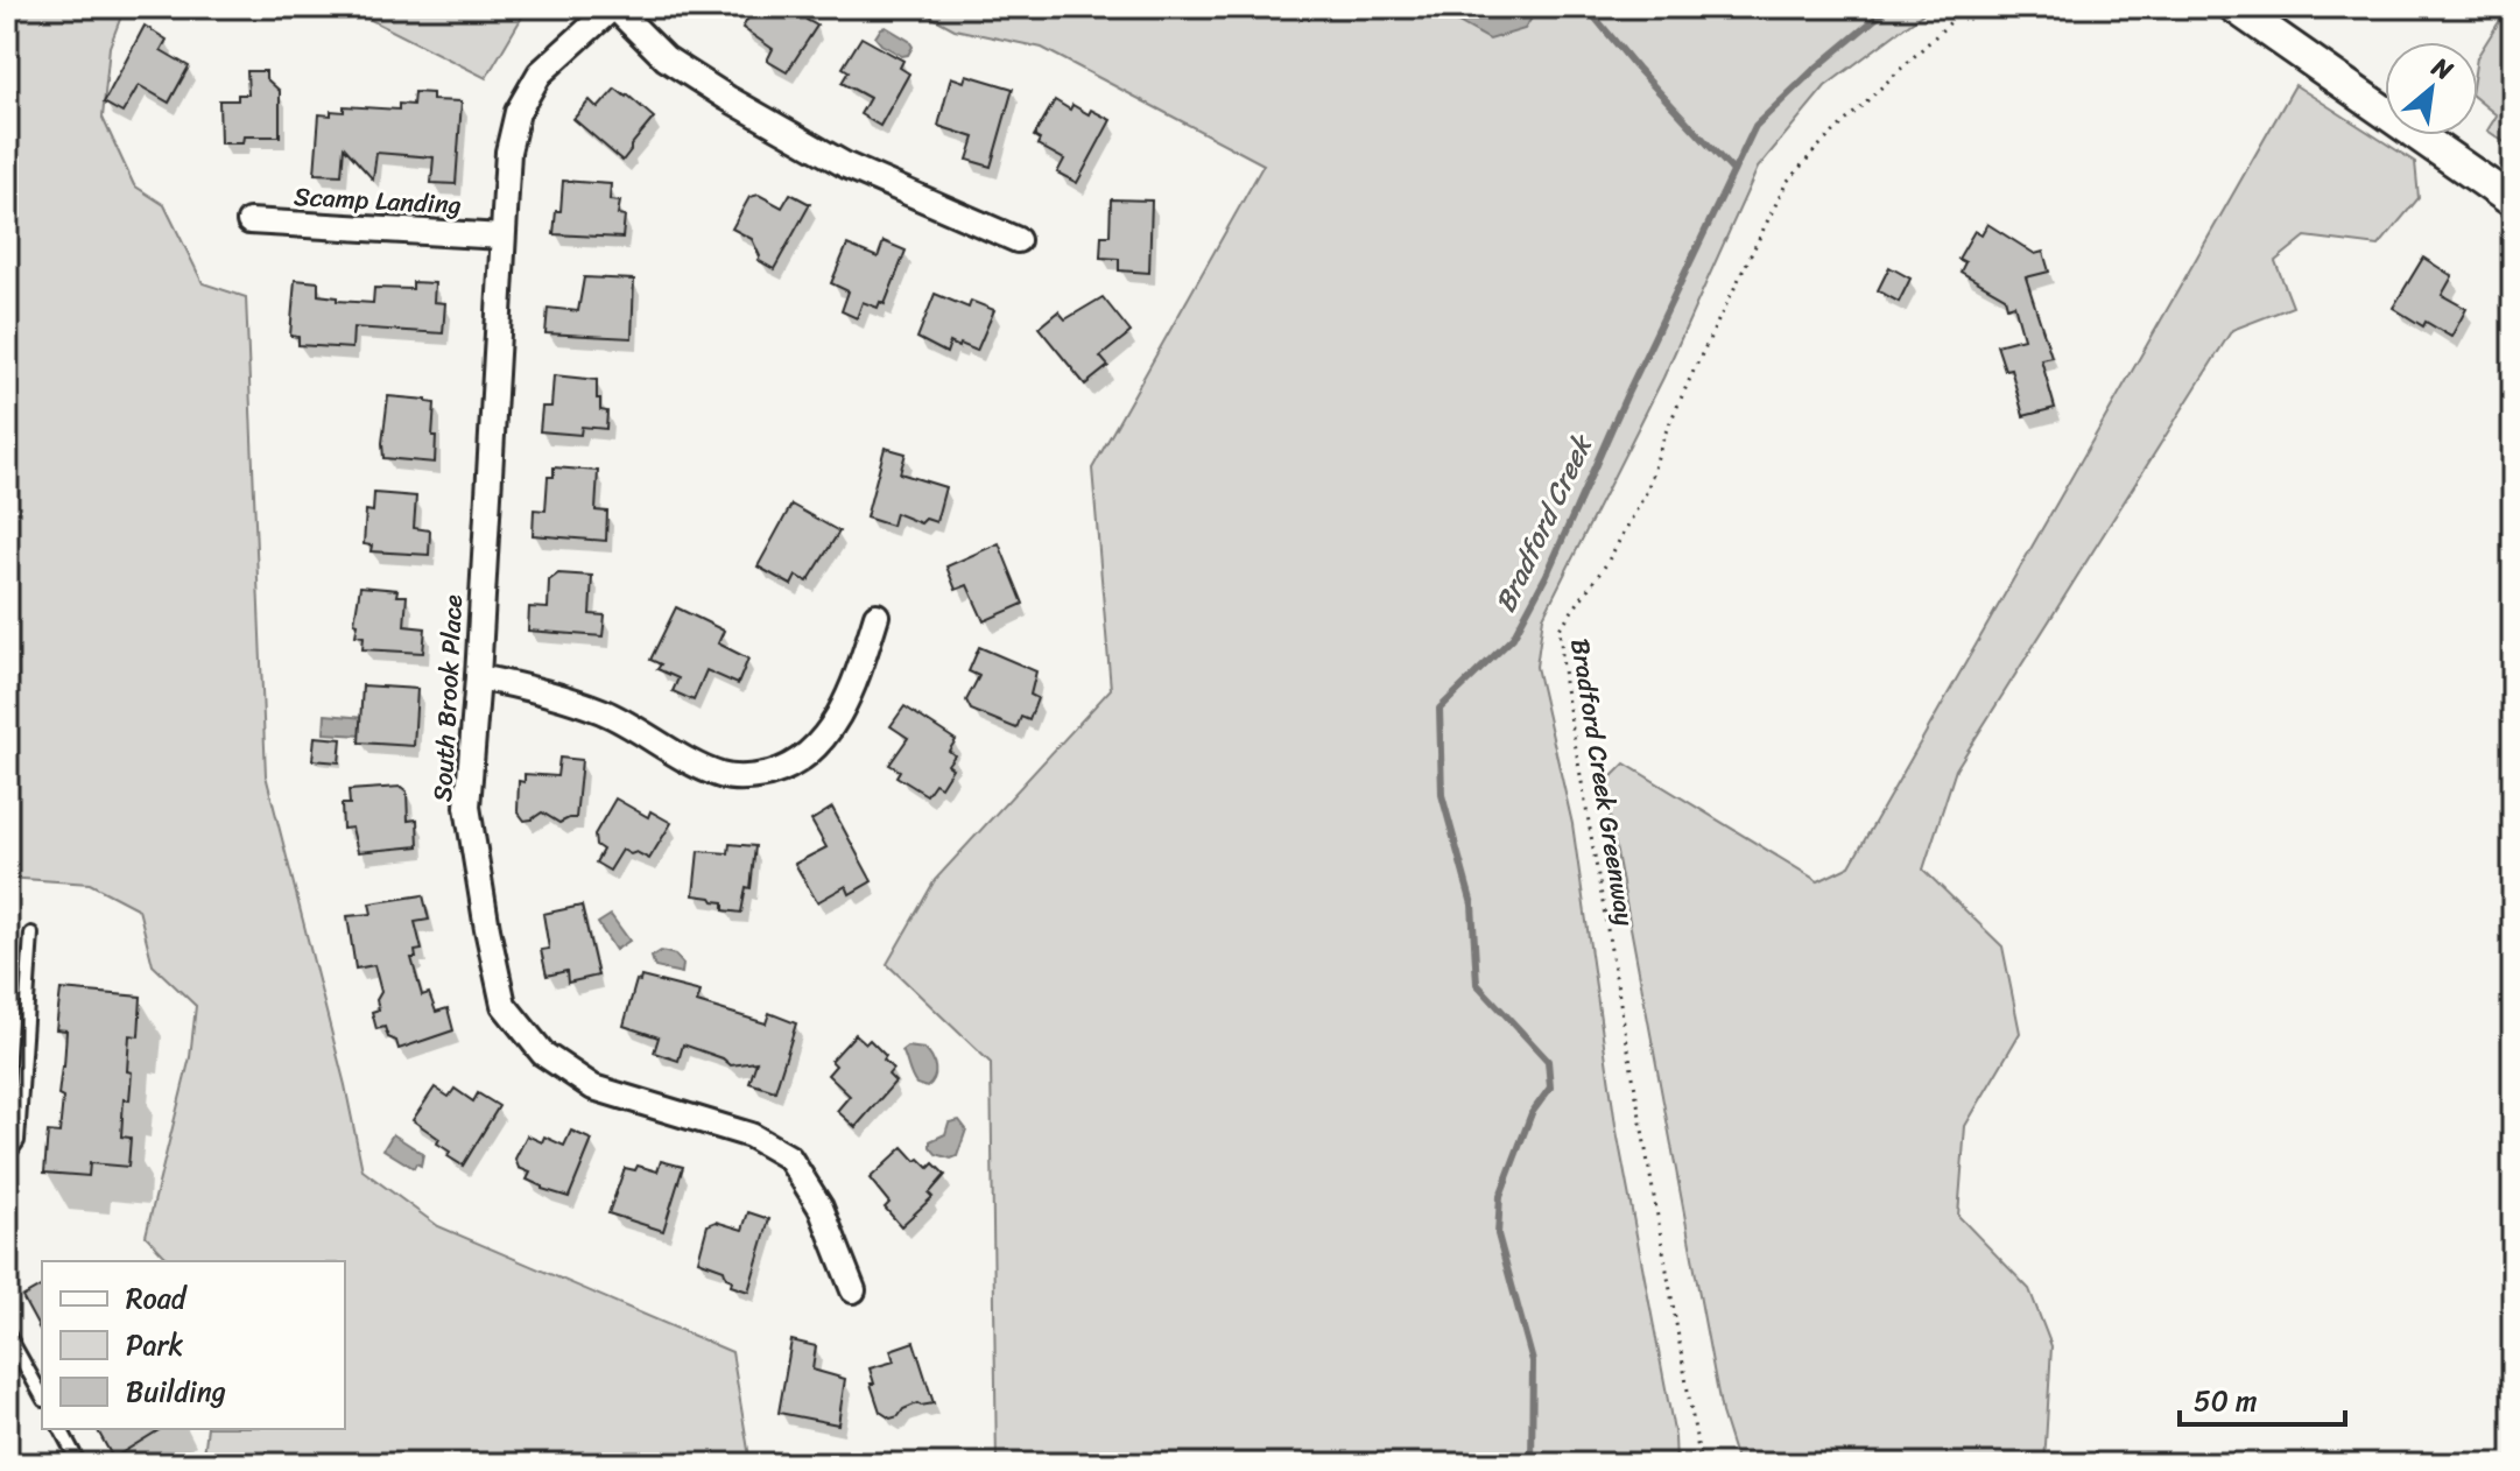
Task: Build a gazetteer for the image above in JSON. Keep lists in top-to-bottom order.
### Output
{
  "streets": {
    "street": ["Scamp Landing", "South Brook Place"],
    "path": ["Bradford Creek Greenway"]
  },
  "crossings": [
    ["Scamp Landing", "South Brook Place"]
  ],
  "water": ["Bradford Creek"],
  "legend": ["Road", "Park", "Building"],
  "scale_bar": "50 m",
  "north": "top right"
}
